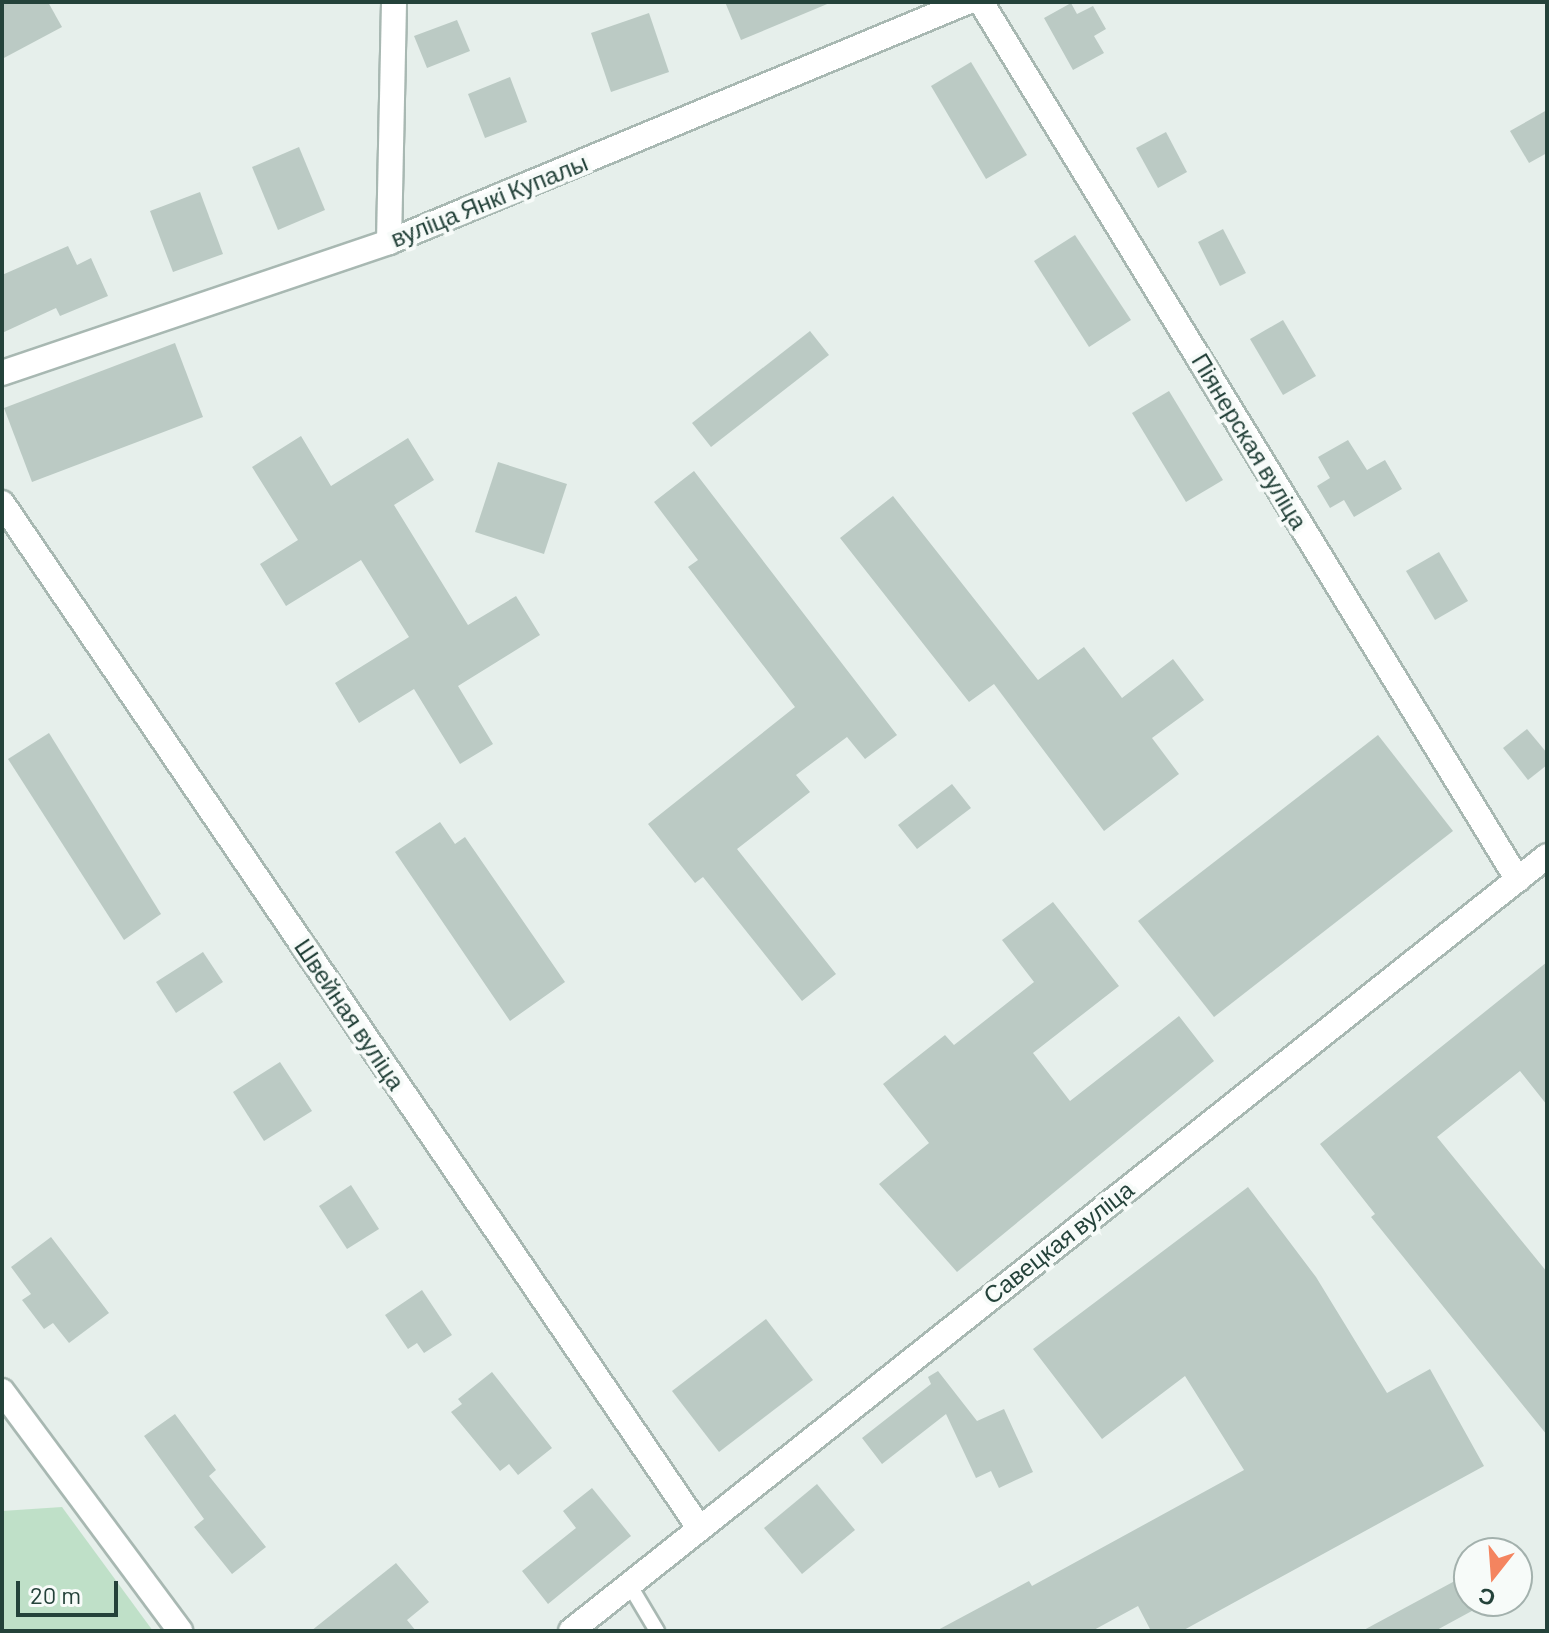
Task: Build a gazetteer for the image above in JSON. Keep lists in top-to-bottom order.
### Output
{
  "streets": {
    "street": [
      "вуліца Янкі Купалы",
      "Піянерская вуліца",
      "Швейная вуліца",
      "Савецкая вуліца"
    ]
  },
  "crossings": [
    ["Піянерская вуліца", "Савецкая вуліца"],
    ["Швейная вуліца", "Савецкая вуліца"]
  ],
  "scale_bar": "20 m",
  "north": "bottom"
}
